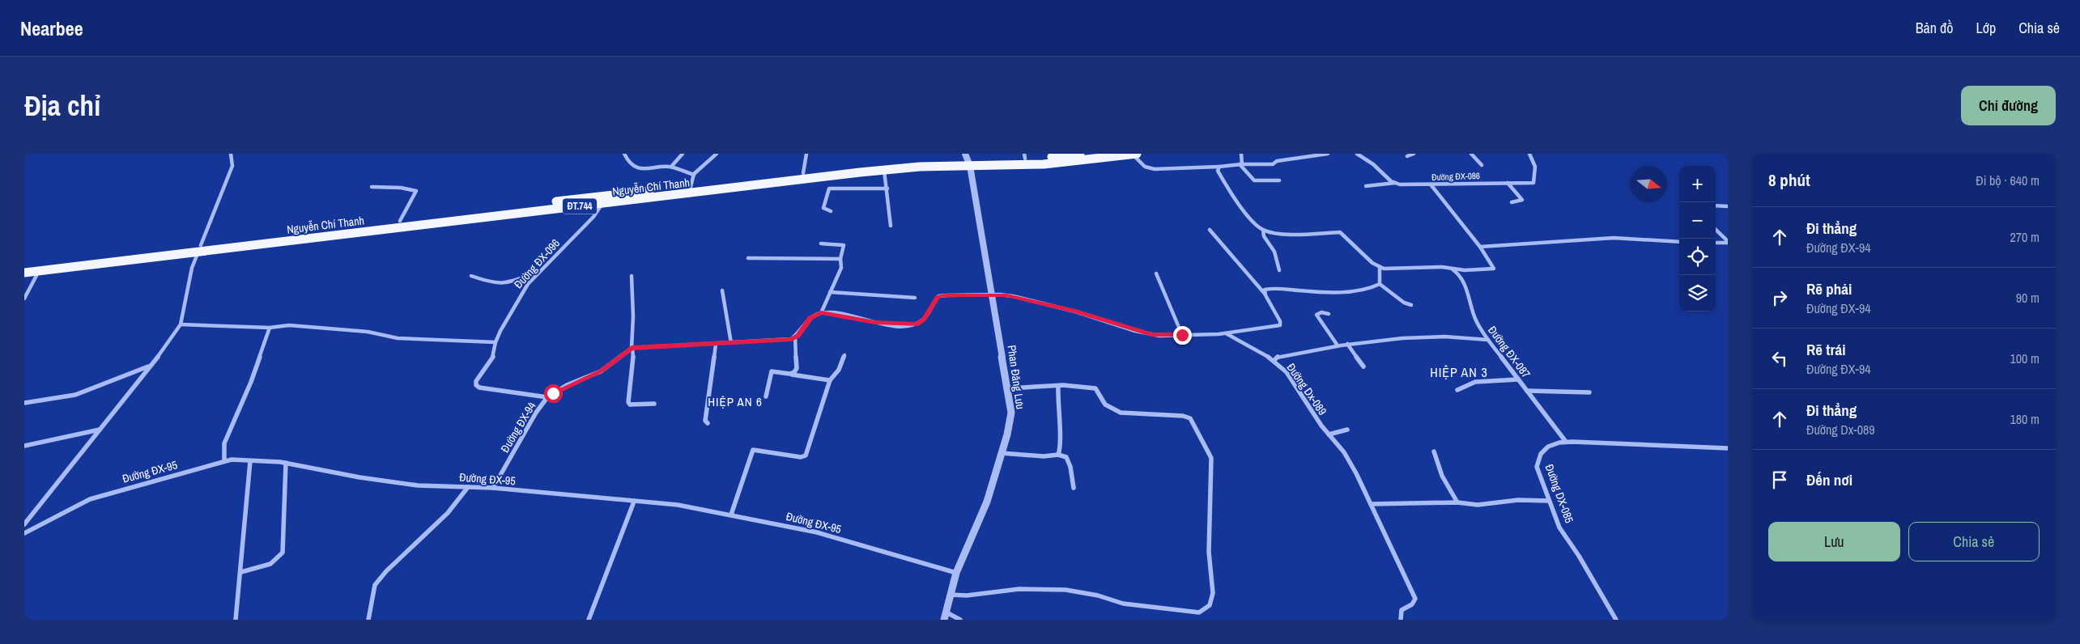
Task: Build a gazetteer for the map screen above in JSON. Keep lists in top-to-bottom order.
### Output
{
  "streets": {
    "main road": ["Nguyễn Chí Thanh", "ĐT.744"],
    "street": [
      "Đường ĐX-086",
      "Đường ĐX-096",
      "Đường ĐX-087",
      "Phan Đăng Lưu",
      "Đường Dx-089",
      "Đường ĐX-94",
      "Đường ĐX-95",
      "Đường DX-085"
    ]
  },
  "crossings": [
    ["Nguyễn Chí Thanh", "Đường ĐX-096"],
    ["Nguyễn Chí Thanh", "Phan Đăng Lưu"],
    ["Đường ĐX-096", "Đường ĐX-94"],
    ["Đường ĐX-087", "Đường DX-085"],
    ["Phan Đăng Lưu", "Đường ĐX-95"],
    ["Đường ĐX-94", "Đường ĐX-95"]
  ],
  "districts": ["HIỆP AN 3", "HIỆP AN 6"],
  "north": "right",
  "page": {
    "header": "Nearbee",
    "nav": ["Bản đồ", "Lớp", "Chia sẻ"],
    "buttons": [
      "Chỉ đường",
      ["Lưu", "Chia sẻ"]
    ],
    "title": "Địa chỉ",
    "heading": ["8 phút", "Đi bộ · 640 m"],
    "map_buttons": ["+", "−"],
    "list": [
      ["Đi thẳng", "Đường ĐX-94", "270 m"],
      ["Rẽ phải", "Đường ĐX-94", "90 m"],
      ["Rẽ trái", "Đường ĐX-94", "100 m"],
      ["Đi thẳng", "Đường Dx-089", "180 m"],
      "Đến nơi"
    ]
  }
}
